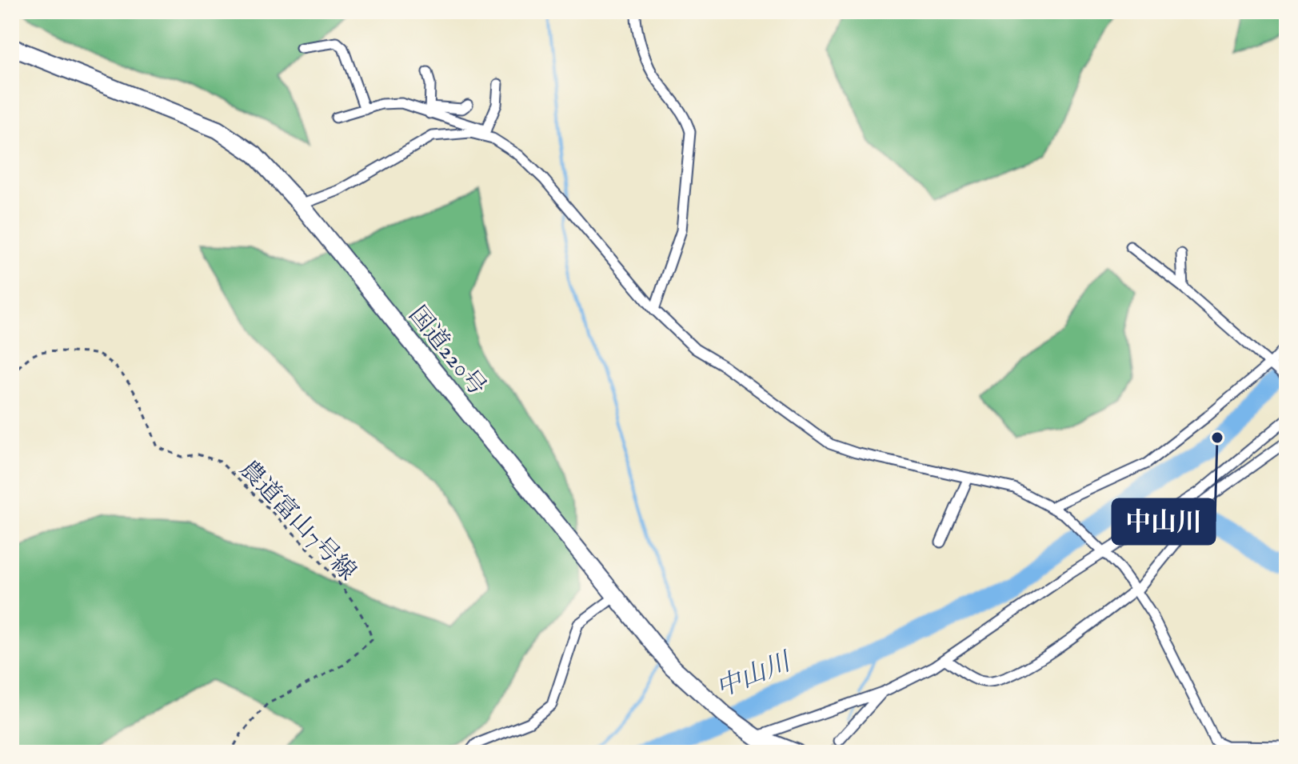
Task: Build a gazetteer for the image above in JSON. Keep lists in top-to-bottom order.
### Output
{
  "streets": {
    "highway": ["国道220号"],
    "path": ["農道富山7号線"]
  },
  "water": ["中山川"],
  "places": ["中山川"]
}
